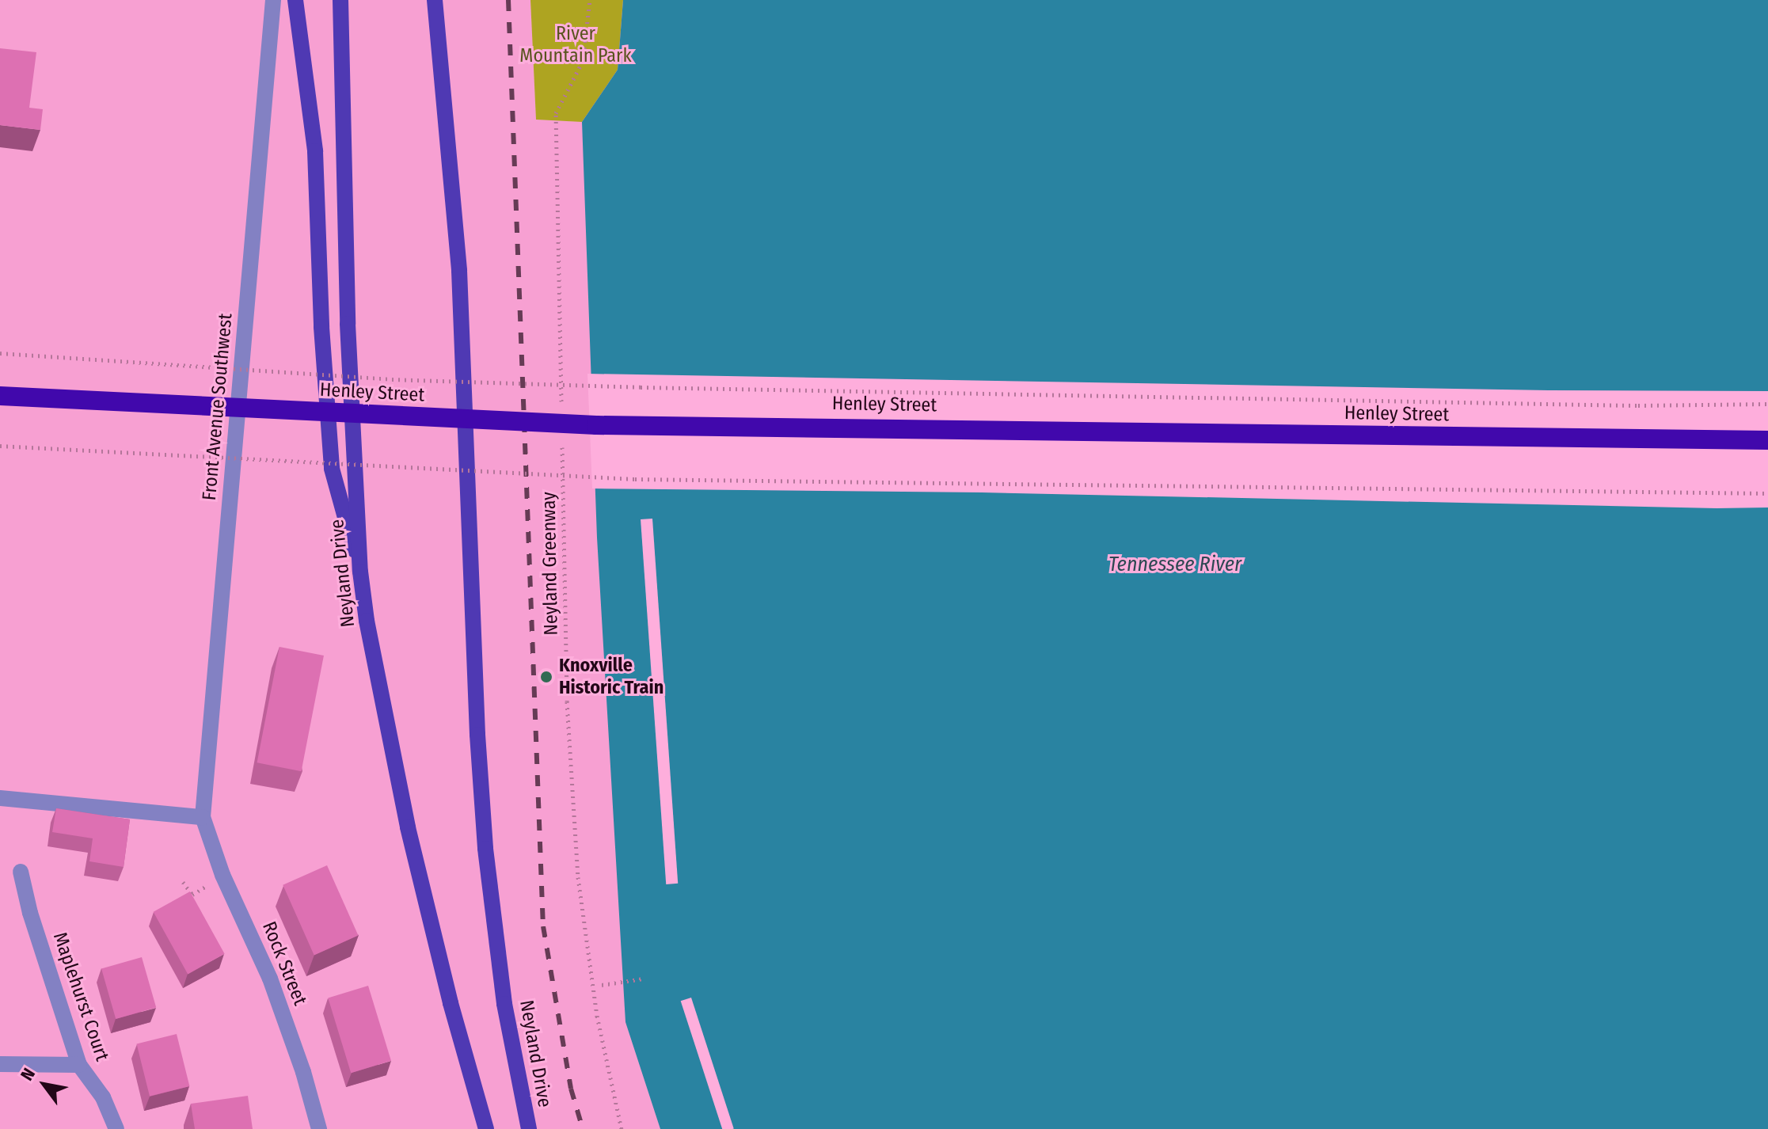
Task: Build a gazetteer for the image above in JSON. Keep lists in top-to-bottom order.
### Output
{
  "streets": {
    "highway": ["Henley Street"],
    "main road": ["Neyland Drive"],
    "street": ["Front Avenue Southwest", "Rock Street", "Maplehurst Court"],
    "path": ["Neyland Greenway"]
  },
  "crossings": [
    ["Front Avenue Southwest", "Rock Street"]
  ],
  "water": ["Tennessee River"],
  "parks": ["River Mountain Park"],
  "places": ["Knoxville Historic Train"],
  "north": "top left"
}
